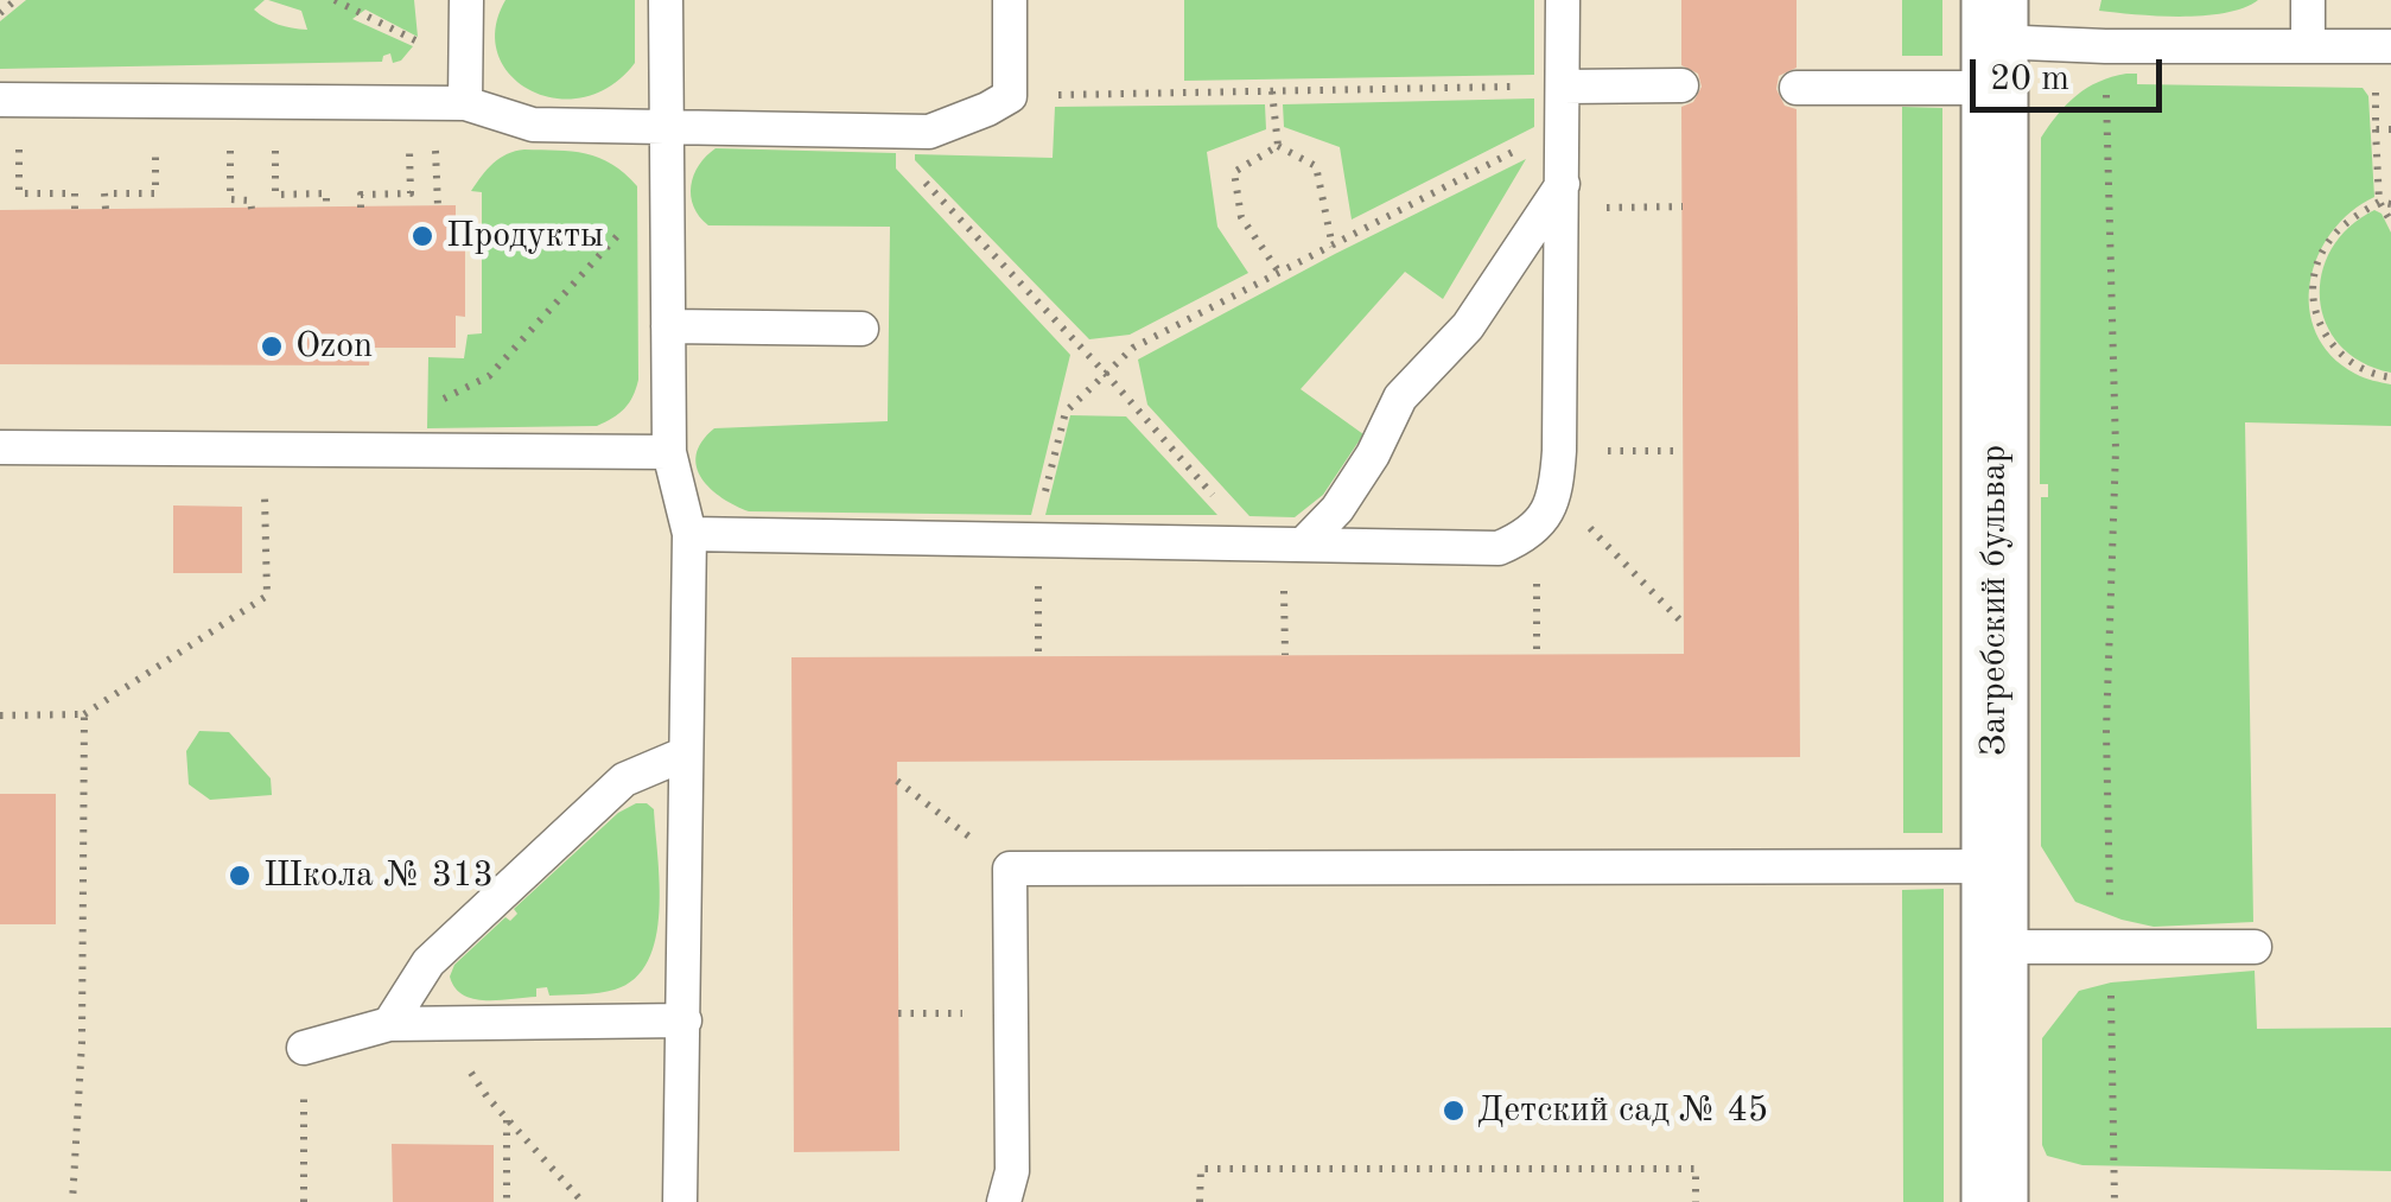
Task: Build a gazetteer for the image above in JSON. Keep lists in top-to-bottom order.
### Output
{
  "streets": {
    "street": ["Загребский бульвар"]
  },
  "places": [
    "Продукты",
    "Ozon",
    "Школа № 313",
    "Детский сад № 45"
  ],
  "scale_bar": "20 m"
}
